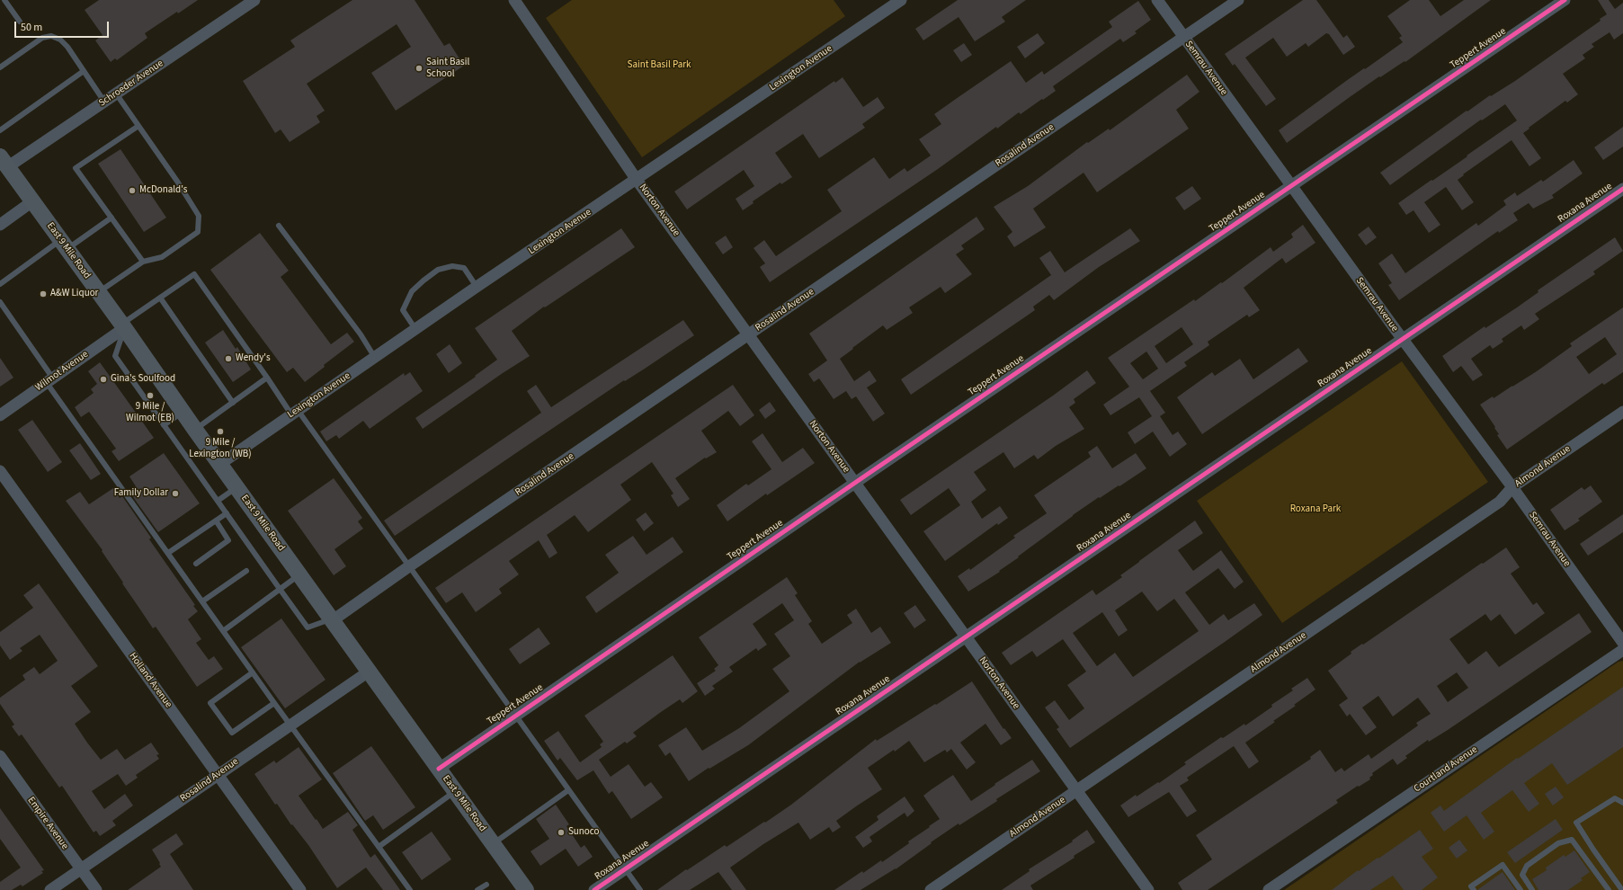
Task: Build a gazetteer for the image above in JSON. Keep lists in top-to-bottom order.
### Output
{
  "streets": {
    "main road": ["East 9 Mile Road"],
    "street": [
      "Teppert Avenue",
      "Lexington Avenue",
      "Semrau Avenue",
      "Schroeder Avenue",
      "Rosalind Avenue",
      "Roxana Avenue",
      "Norton Avenue",
      "Wilmot Avenue",
      "Almond Avenue",
      "Holland Avenue",
      "Courtland Avenue",
      "Empire Avenue"
    ]
  },
  "crossings": [
    ["Teppert Avenue", "Semrau Avenue"],
    ["Teppert Avenue", "Norton Avenue"],
    ["Teppert Avenue", "East 9 Mile Road"],
    ["Lexington Avenue", "Norton Avenue"],
    ["Lexington Avenue", "East 9 Mile Road"],
    ["Semrau Avenue", "Rosalind Avenue"],
    ["Semrau Avenue", "Roxana Avenue"],
    ["Semrau Avenue", "Almond Avenue"],
    ["Schroeder Avenue", "East 9 Mile Road"],
    ["Rosalind Avenue", "Norton Avenue"],
    ["Rosalind Avenue", "East 9 Mile Road"],
    ["Rosalind Avenue", "Holland Avenue"],
    ["Rosalind Avenue", "Empire Avenue"],
    ["Roxana Avenue", "Norton Avenue"],
    ["Norton Avenue", "Almond Avenue"],
    ["East 9 Mile Road", "Wilmot Avenue"]
  ],
  "parks": ["Saint Basil Park", "Roxana Park"],
  "places": [
    "Saint Basil School",
    "McDonald's",
    "A&W Liquor",
    "Wendy's",
    "Gina's Soulfood",
    "9 Mile / Wilmot (EB)",
    "9 Mile / Lexington (WB)",
    "Family Dollar",
    "Sunoco"
  ],
  "scale_bar": "50 m"
}
